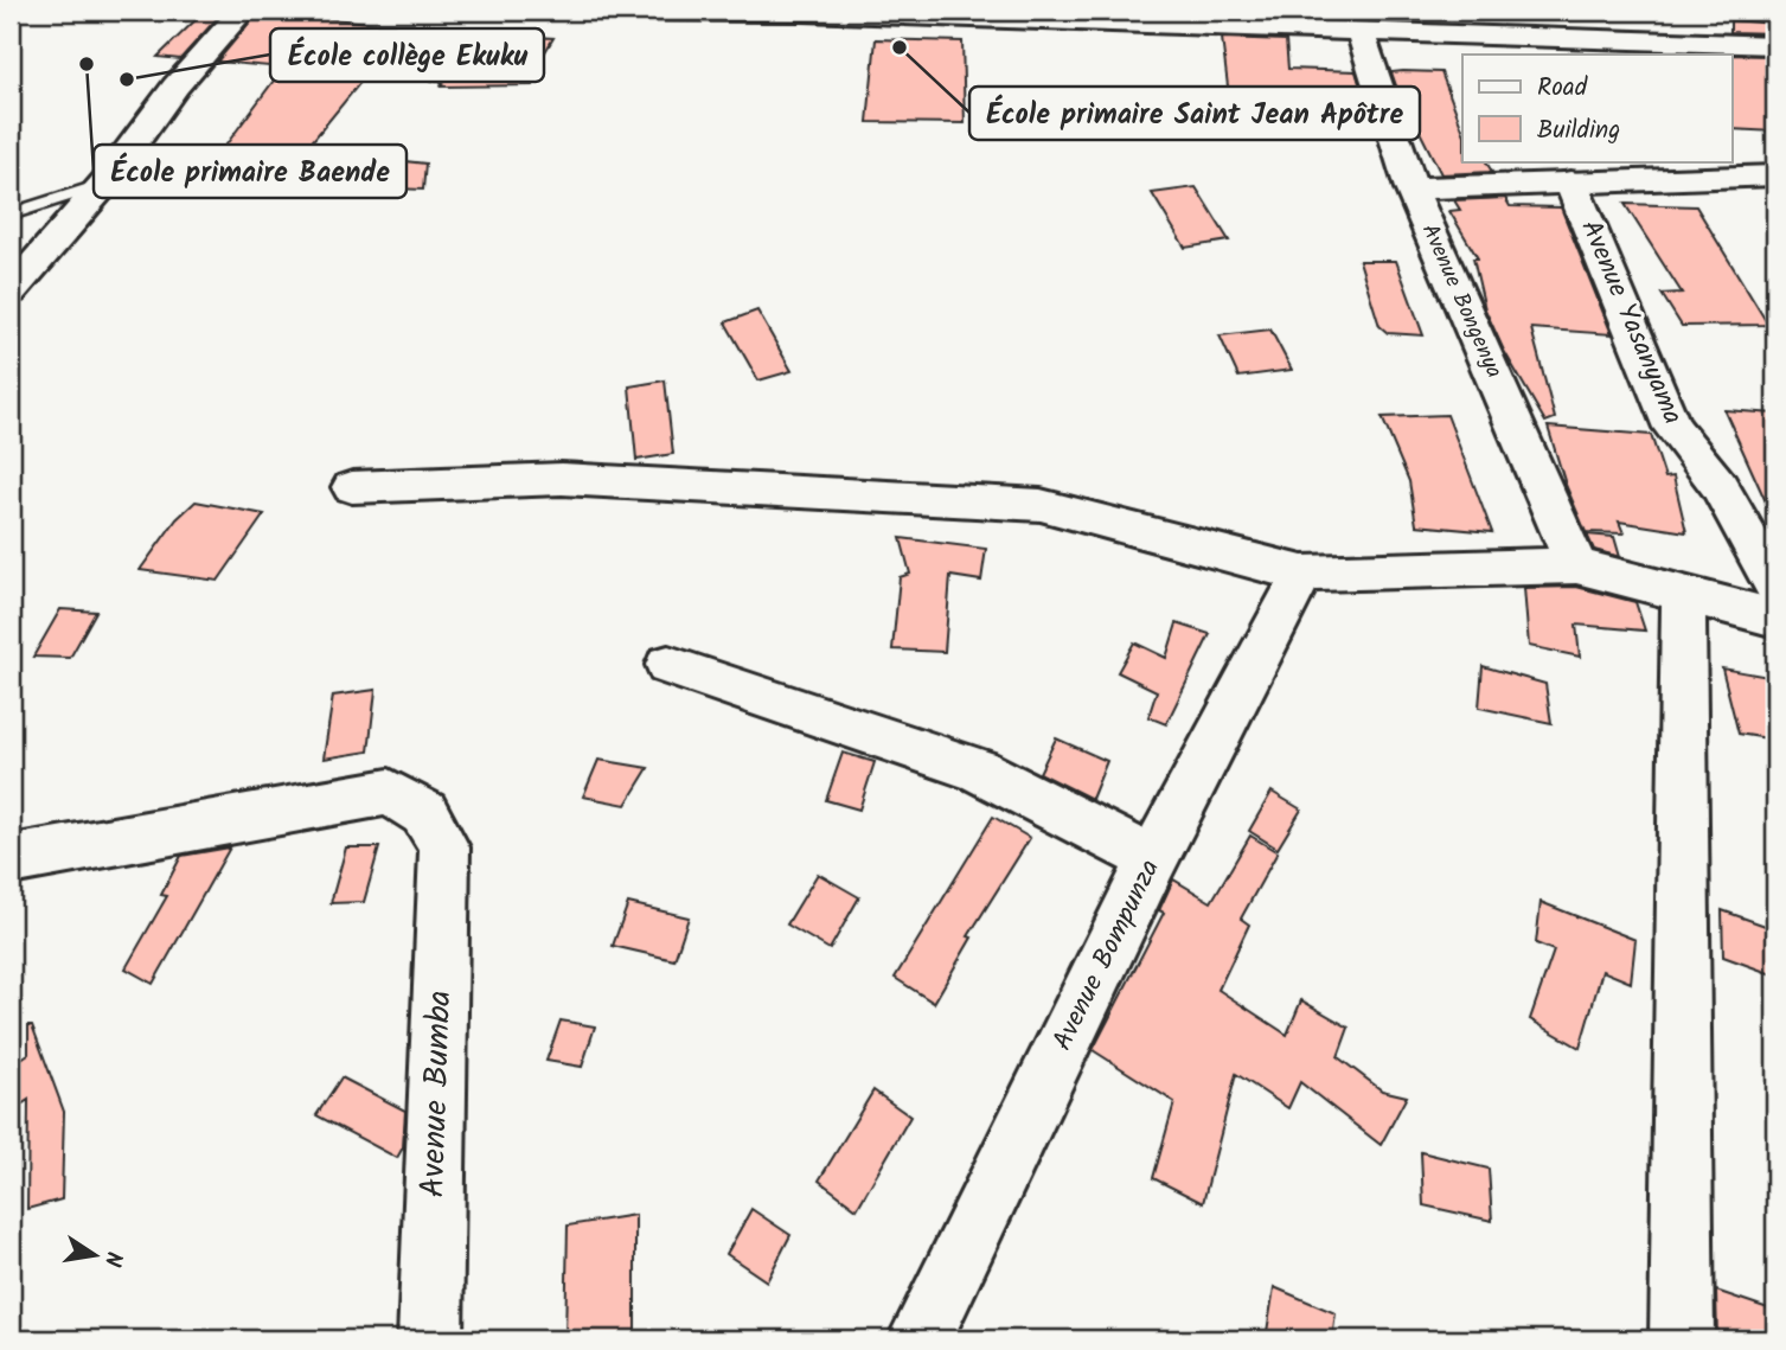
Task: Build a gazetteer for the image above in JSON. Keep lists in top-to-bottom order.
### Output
{
  "streets": {
    "street": [
      "Avenue Bongenya",
      "Avenue Yasanyama",
      "Avenue Bompunza",
      "Avenue Bumba"
    ]
  },
  "places": ["École primaire Saint Jean Apôtre", "École primaire Baende", "École collège Ekuku"],
  "legend": ["Road", "Building"],
  "north": "right"
}
